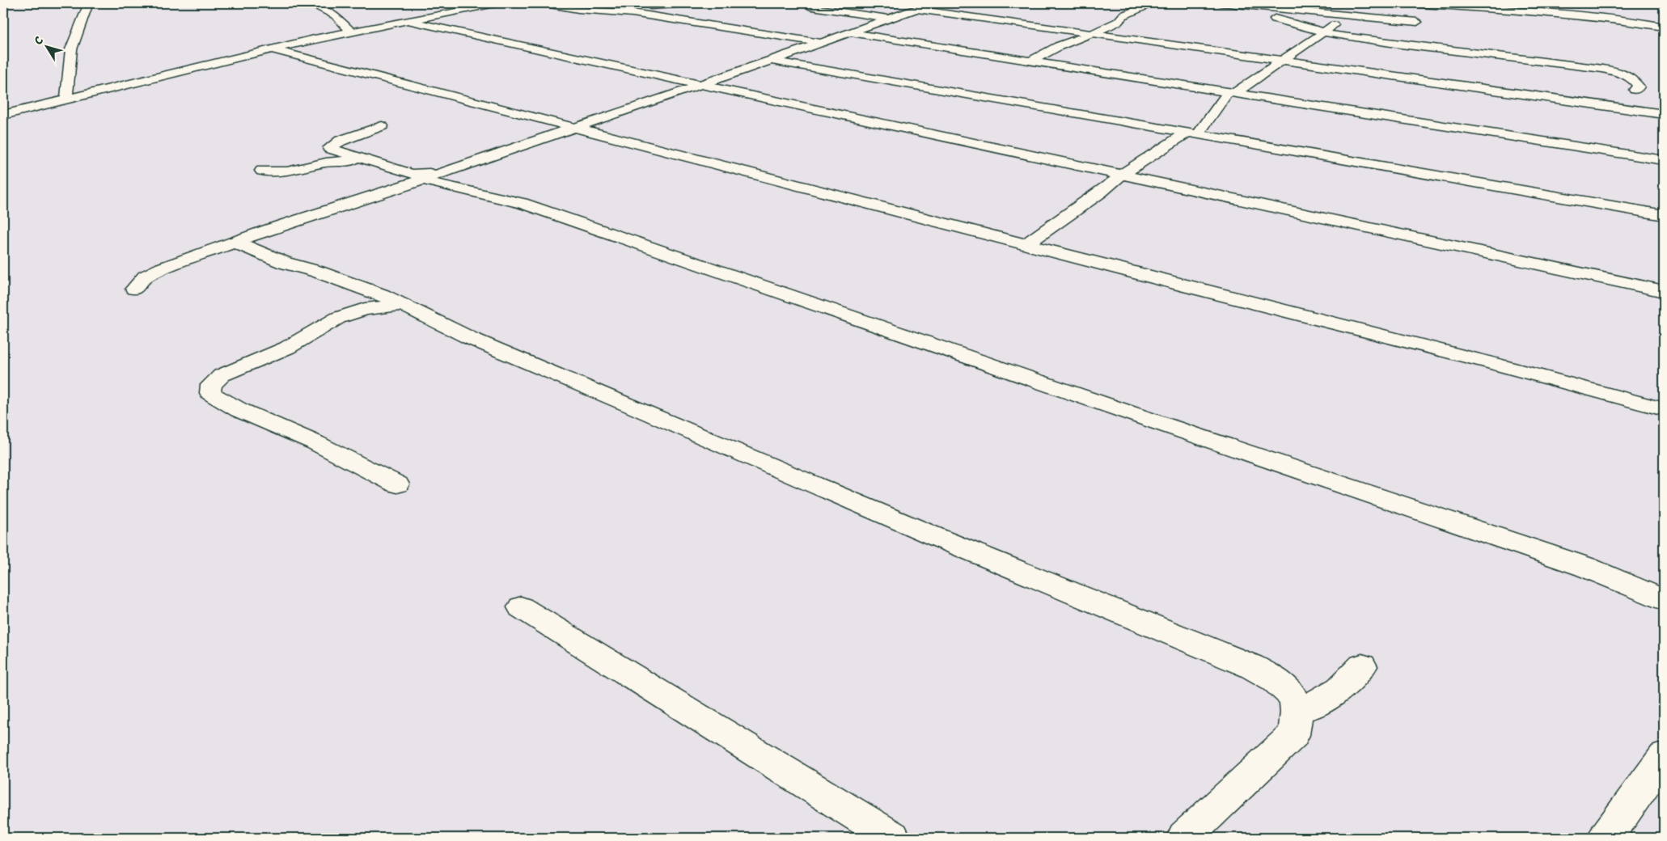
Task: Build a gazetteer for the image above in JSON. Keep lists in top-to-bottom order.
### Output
{
  "north": "top left"
}
